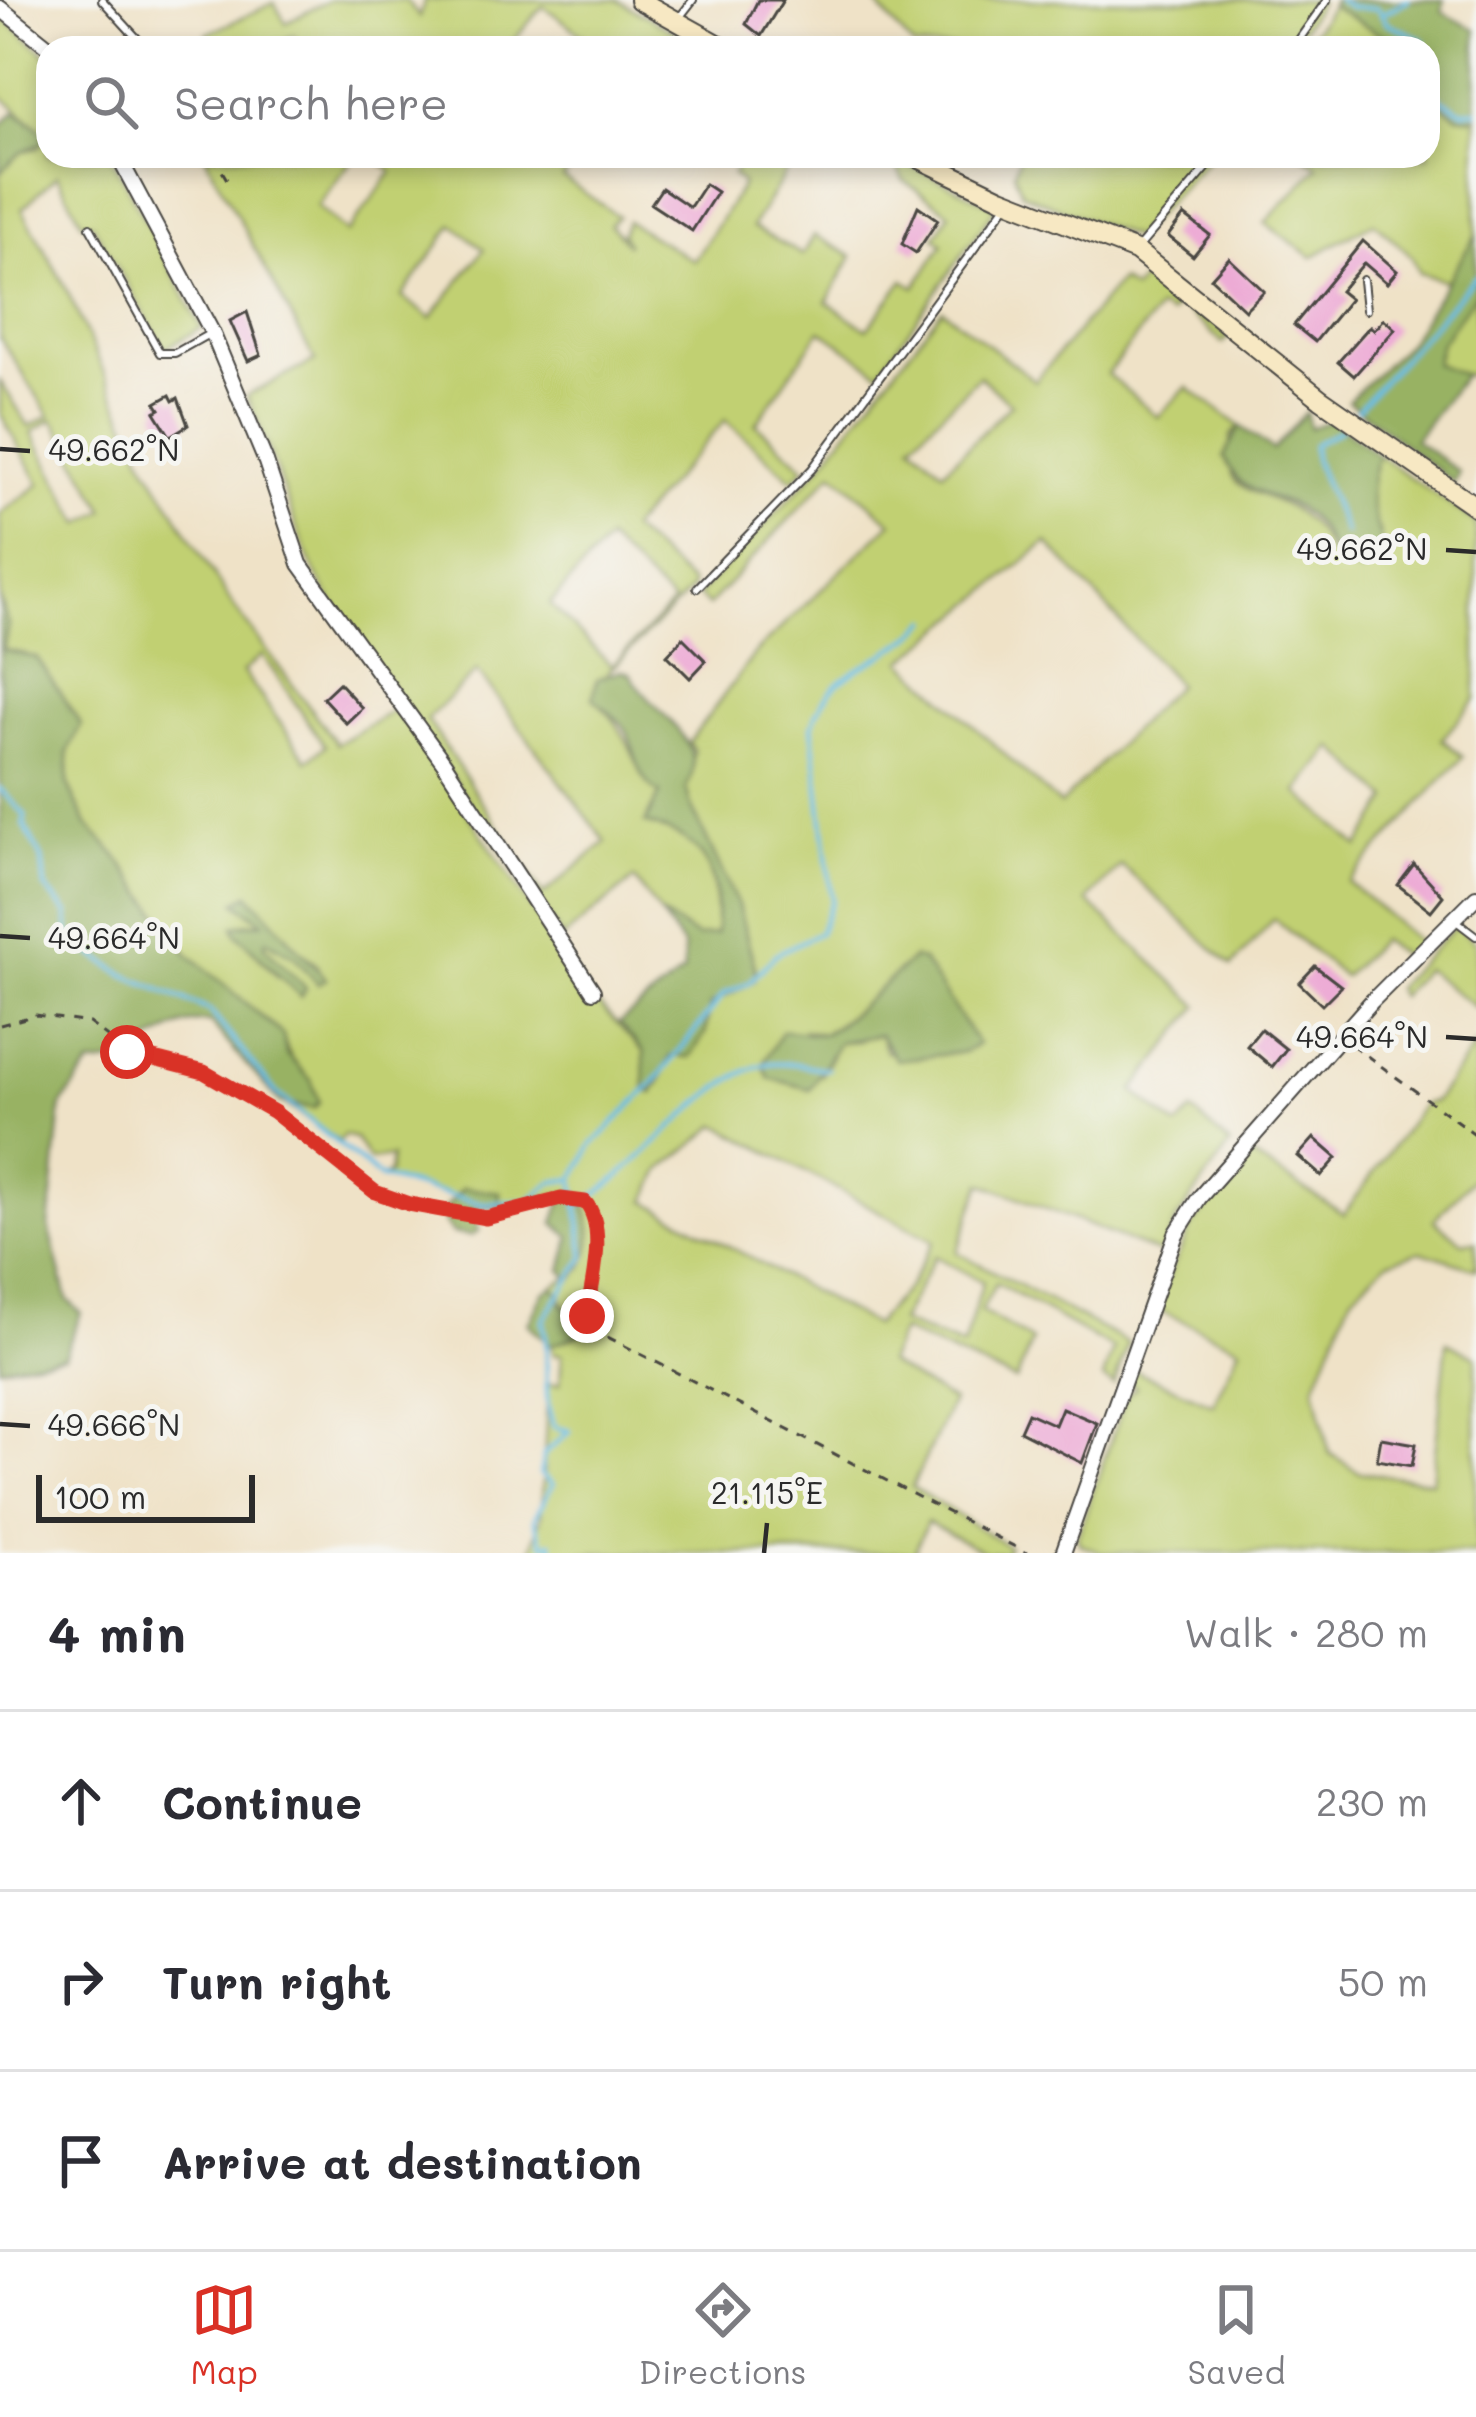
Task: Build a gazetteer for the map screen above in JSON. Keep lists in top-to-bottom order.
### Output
{
  "scale_bar": "100 m",
  "page": {
    "search": "Search here",
    "scale": "100 m",
    "heading": ["4 min", "Walk · 280 m"],
    "list": [
      ["Continue", "230 m"],
      ["Turn right", "50 m"],
      "Arrive at destination"
    ],
    "nav": ["Map", "Directions", "Saved"]
  },
  "coordinates": [
    "49.662°N",
    "49.664°N",
    "49.666°N",
    "21.115°E"
  ]
}
